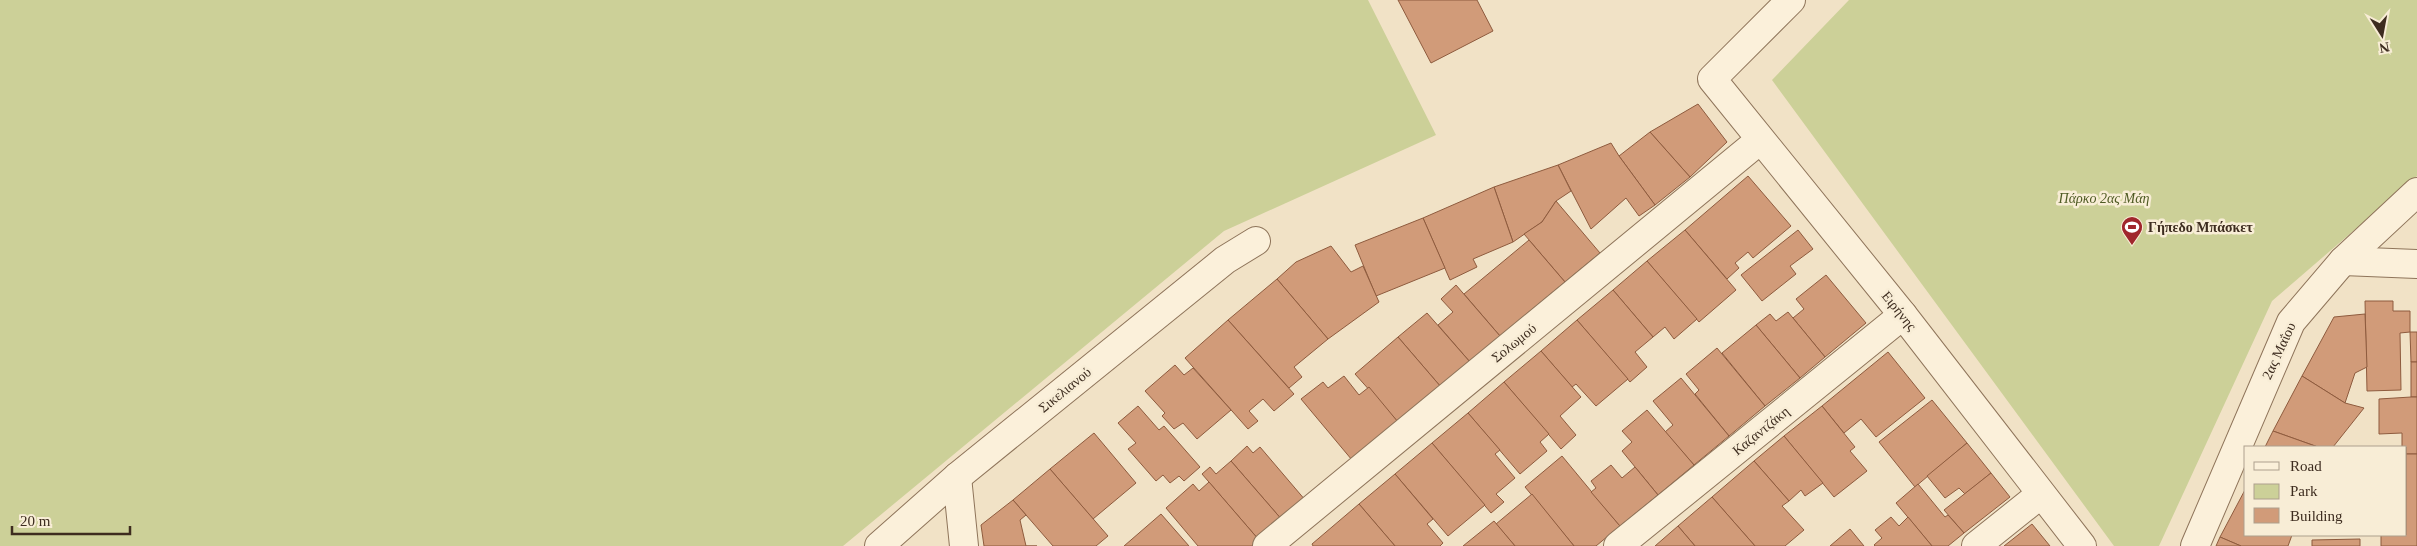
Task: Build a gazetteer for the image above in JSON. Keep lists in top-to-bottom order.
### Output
{
  "streets": {
    "street": [
      "Ειρήνης",
      "Σολωμού",
      "2ας Μαΐου",
      "Σικελιανού",
      "Καζαντζάκη"
    ]
  },
  "crossings": [
    ["Ειρήνης", "Σολωμού"],
    ["Ειρήνης", "Καζαντζάκη"]
  ],
  "parks": ["Πάρκο 2ας Μάη"],
  "places": {
    "sports": ["Γήπεδο Μπάσκετ"]
  },
  "legend": ["Road", "Park", "Building"],
  "scale_bar": "20 m",
  "north": "bottom"
}
